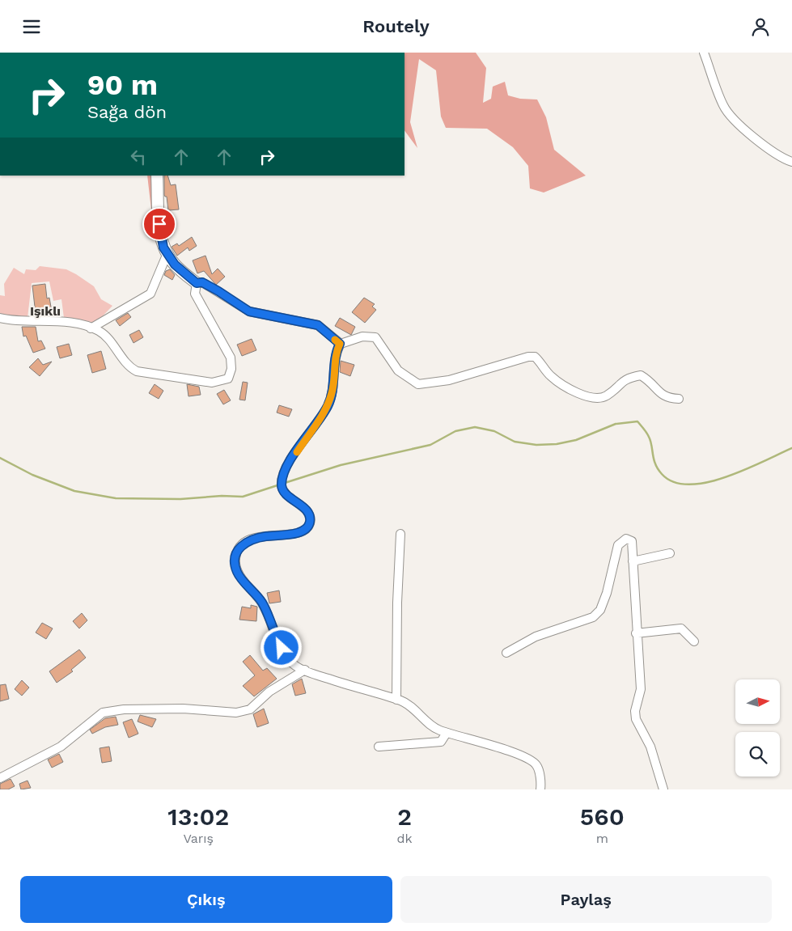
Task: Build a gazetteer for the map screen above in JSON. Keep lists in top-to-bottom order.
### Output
{
  "districts": ["Işıklı"],
  "north": "right",
  "page": {
    "header": "Routely",
    "turn": ["90 m", "Sağa dön"],
    "eta": [
      "13:02",
      "Varış",
      "2",
      "dk",
      "560",
      "m"
    ],
    "buttons": ["Çıkış", "Paylaş"]
  }
}
